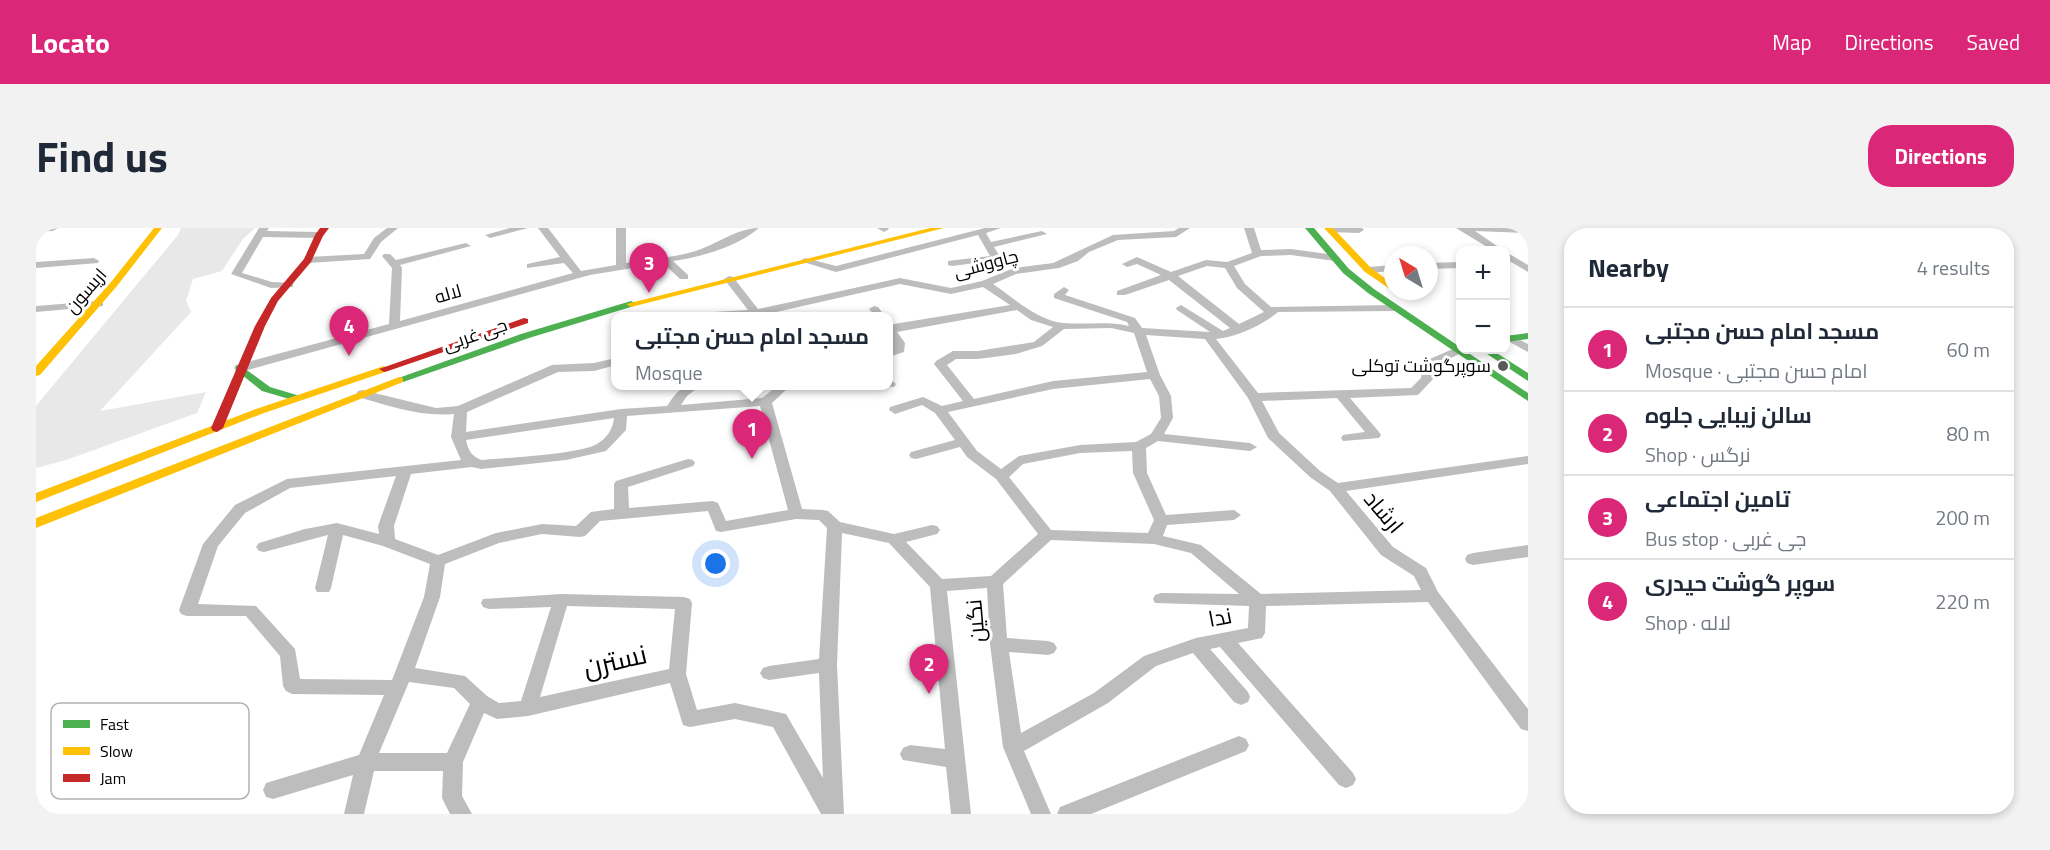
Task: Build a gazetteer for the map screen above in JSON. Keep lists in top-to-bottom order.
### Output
{
  "streets": {
    "main road": ["اریسون", "جی غربی"],
    "street": [
      "چاووشی",
      "لاله",
      "ارشاد",
      "ندا",
      "نگین",
      "نسترن"
    ]
  },
  "crossings": [
    ["ارشاد", "ندا"],
    ["ندا", "نگین"]
  ],
  "places": ["سوپرگوشت توکلی"],
  "legend": ["Fast", "Slow", "Jam"],
  "north": "top left",
  "page": {
    "header": "Locato",
    "nav": ["Map", "Directions", "Saved"],
    "title": "Find us",
    "buttons": "Directions",
    "heading": ["Nearby", "4 results"],
    "pins": [
      "3",
      "4",
      "1",
      "2"
    ],
    "map_buttons": ["+", "−"],
    "list": [
      {
        "mark": "1",
        "name": "مسجد امام حسن مجتبی",
        "note": "Mosque · امام حسن مجتبی",
        "value": "60 m"
      },
      {
        "mark": "2",
        "name": "سالن زیبایی جلوه",
        "note": "Shop · نرگس",
        "value": "80 m"
      },
      {
        "mark": "3",
        "name": "تامین اجتماعی",
        "note": "Bus stop · جی غربی",
        "value": "200 m"
      },
      {
        "mark": "4",
        "name": "سوپر گوشت حیدری",
        "note": "Shop · لاله",
        "value": "220 m"
      }
    ],
    "popup": ["مسجد امام حسن مجتبی", "Mosque"]
  }
}
